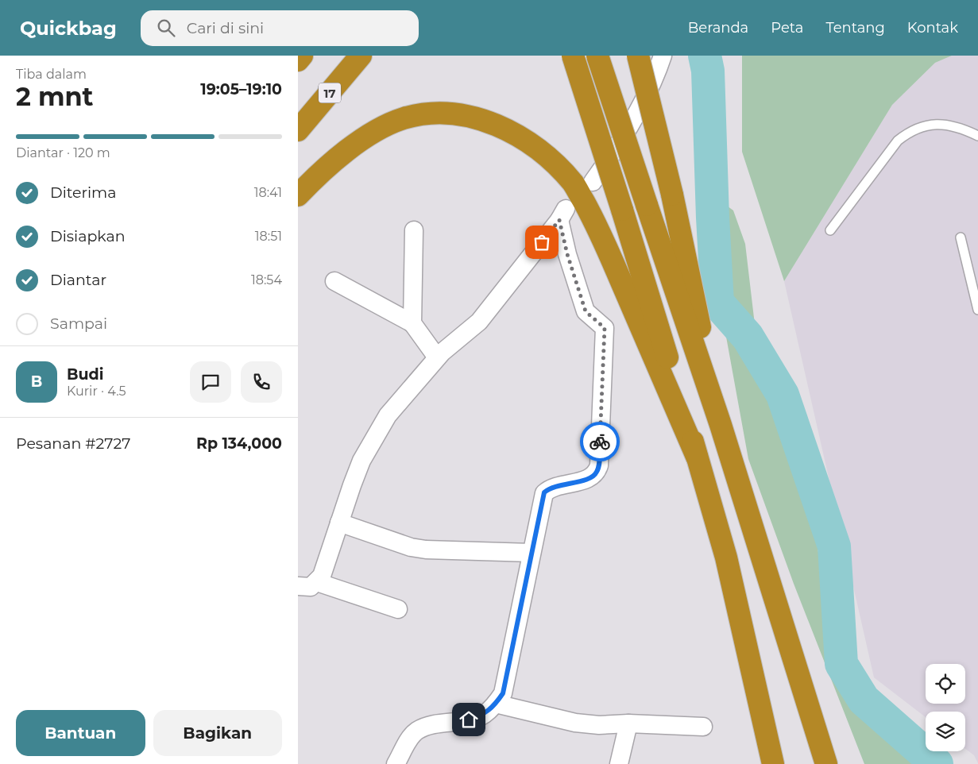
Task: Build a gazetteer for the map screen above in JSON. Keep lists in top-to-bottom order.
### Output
{
  "streets": {
    "highway": ["17"]
  },
  "page": {
    "header": "Quickbag",
    "search": "Cari di sini",
    "nav": [
      "Beranda",
      "Peta",
      "Tentang",
      "Kontak"
    ],
    "heading": ["2 mnt", "Tiba dalam", "19:05–19:10"],
    "panel": [
      "Budi",
      "Kurir · 4.5",
      "Pesanan #2727",
      "Rp 134,000"
    ],
    "bar": "Diantar · 120 m",
    "list": [
      ["Diterima", "18:41"],
      ["Disiapkan", "18:51"],
      ["Diantar", "18:54"],
      "Sampai"
    ],
    "round": "B",
    "buttons": ["Bantuan", "Bagikan"]
  }
}
